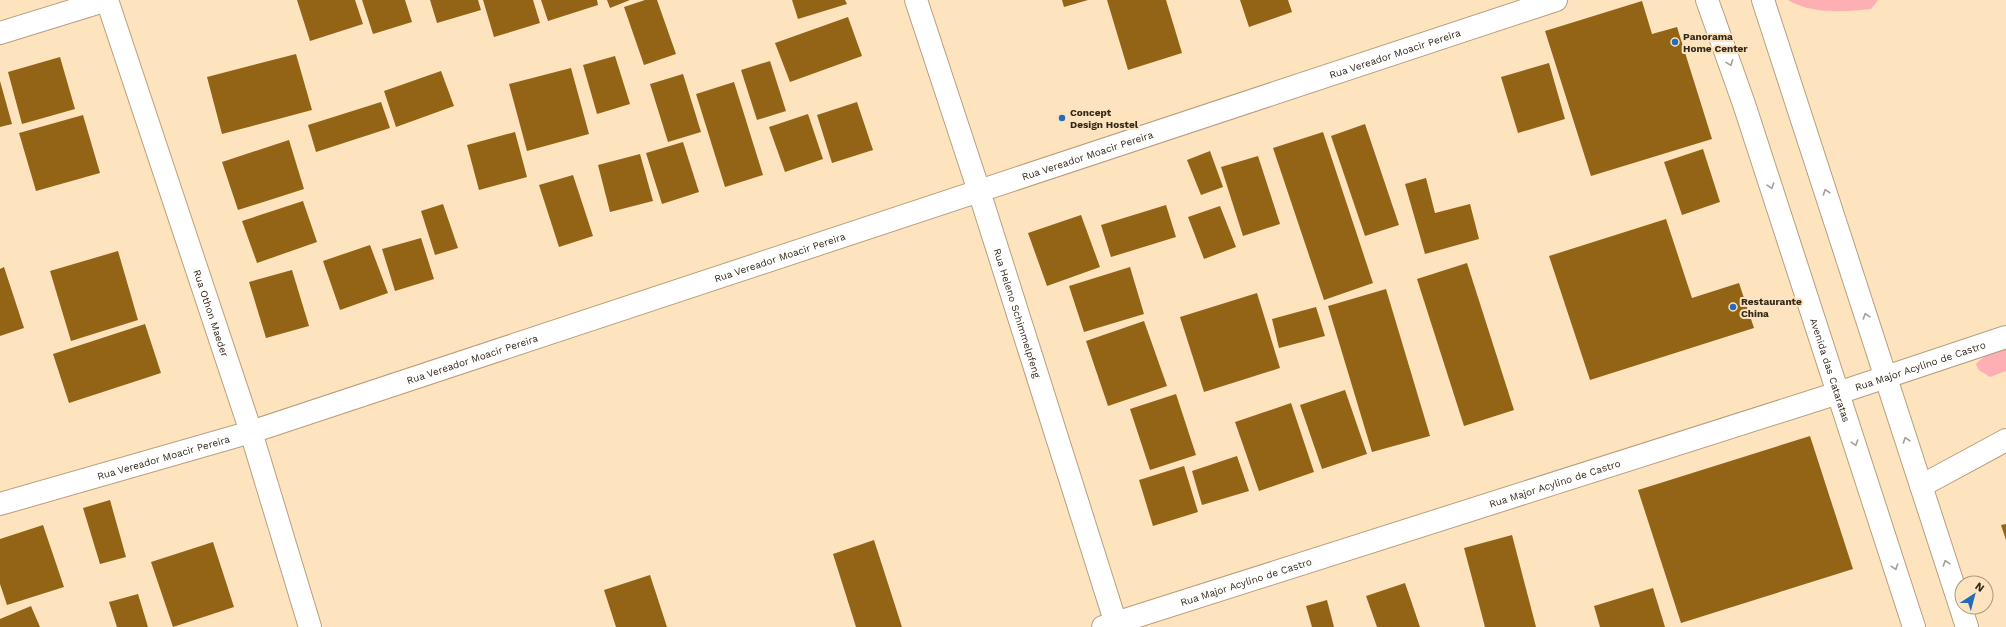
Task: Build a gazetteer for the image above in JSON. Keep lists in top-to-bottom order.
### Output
{
  "streets": {
    "street": [
      "Rua Vereador Moacir Pereira",
      "Rua Othon Maeder",
      "Rua Heleno Schimmelpfeng",
      "Rua Major Acylino de Castro",
      "Avenida das Cataratas"
    ]
  },
  "crossings": [
    ["Rua Vereador Moacir Pereira", "Rua Othon Maeder"],
    ["Rua Vereador Moacir Pereira", "Rua Heleno Schimmelpfeng"],
    ["Rua Heleno Schimmelpfeng", "Rua Major Acylino de Castro"],
    ["Rua Major Acylino de Castro", "Avenida das Cataratas"]
  ],
  "places": ["Panorama Home Center", "Concept Design Hostel", "Restaurante China"],
  "north": "top right"
}
